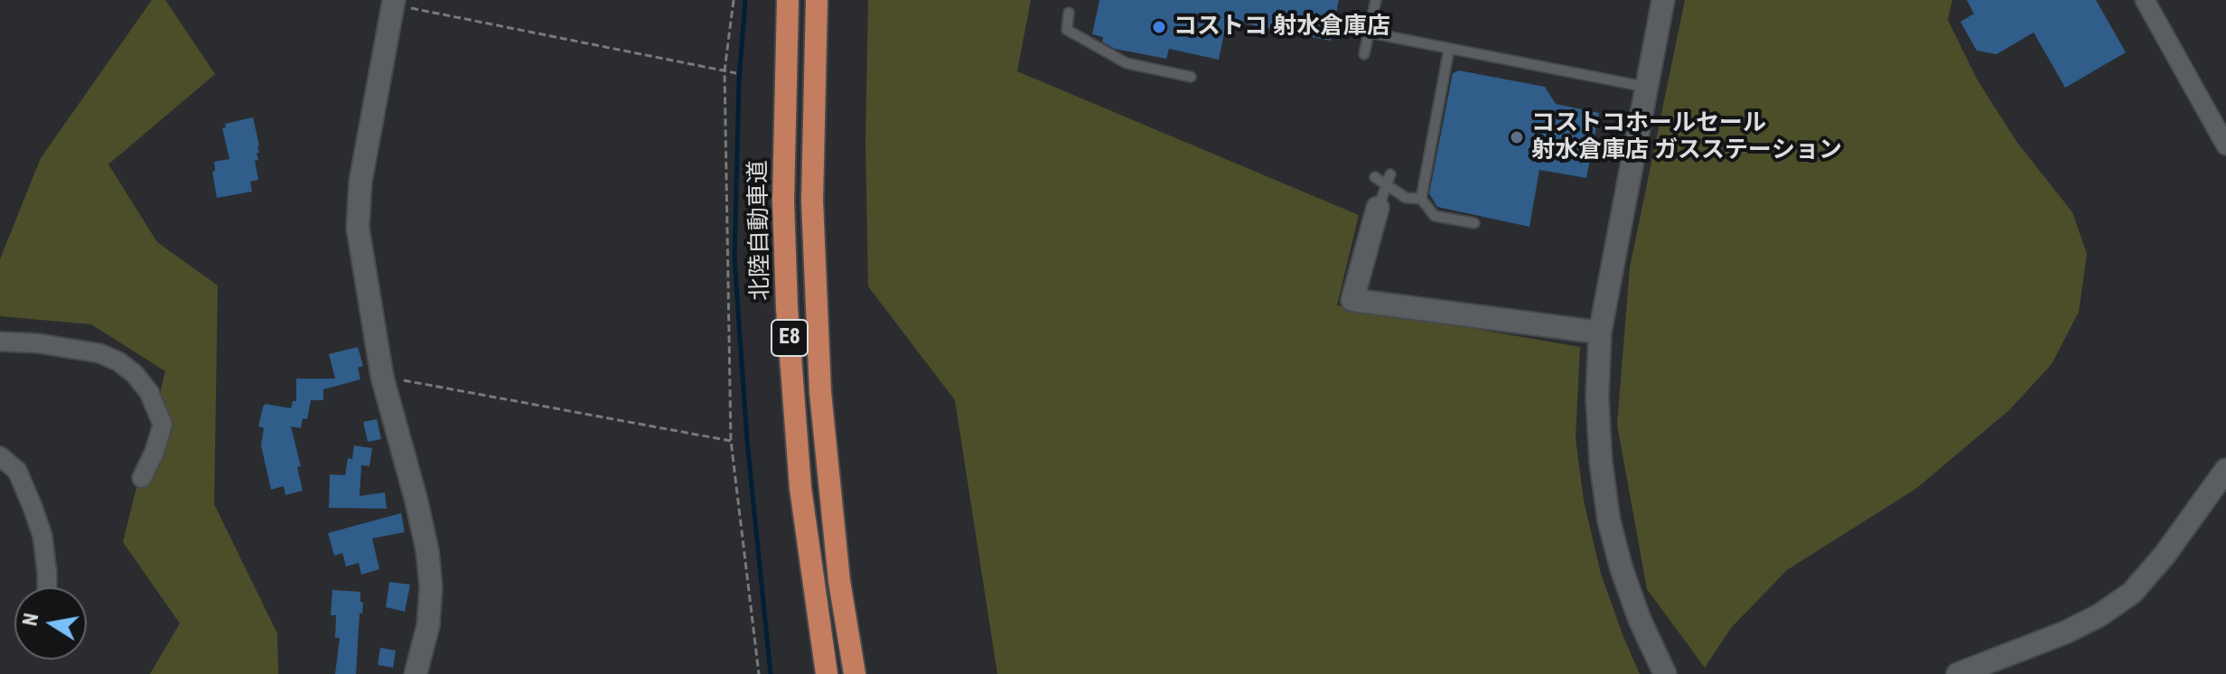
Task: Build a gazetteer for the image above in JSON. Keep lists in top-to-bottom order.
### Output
{
  "streets": {
    "highway": ["北陸自動車道", "E8"]
  },
  "places": ["コストコ 射水倉庫店", "コストコホールセール 射水倉庫店 ガスステーション"],
  "north": "left"
}
